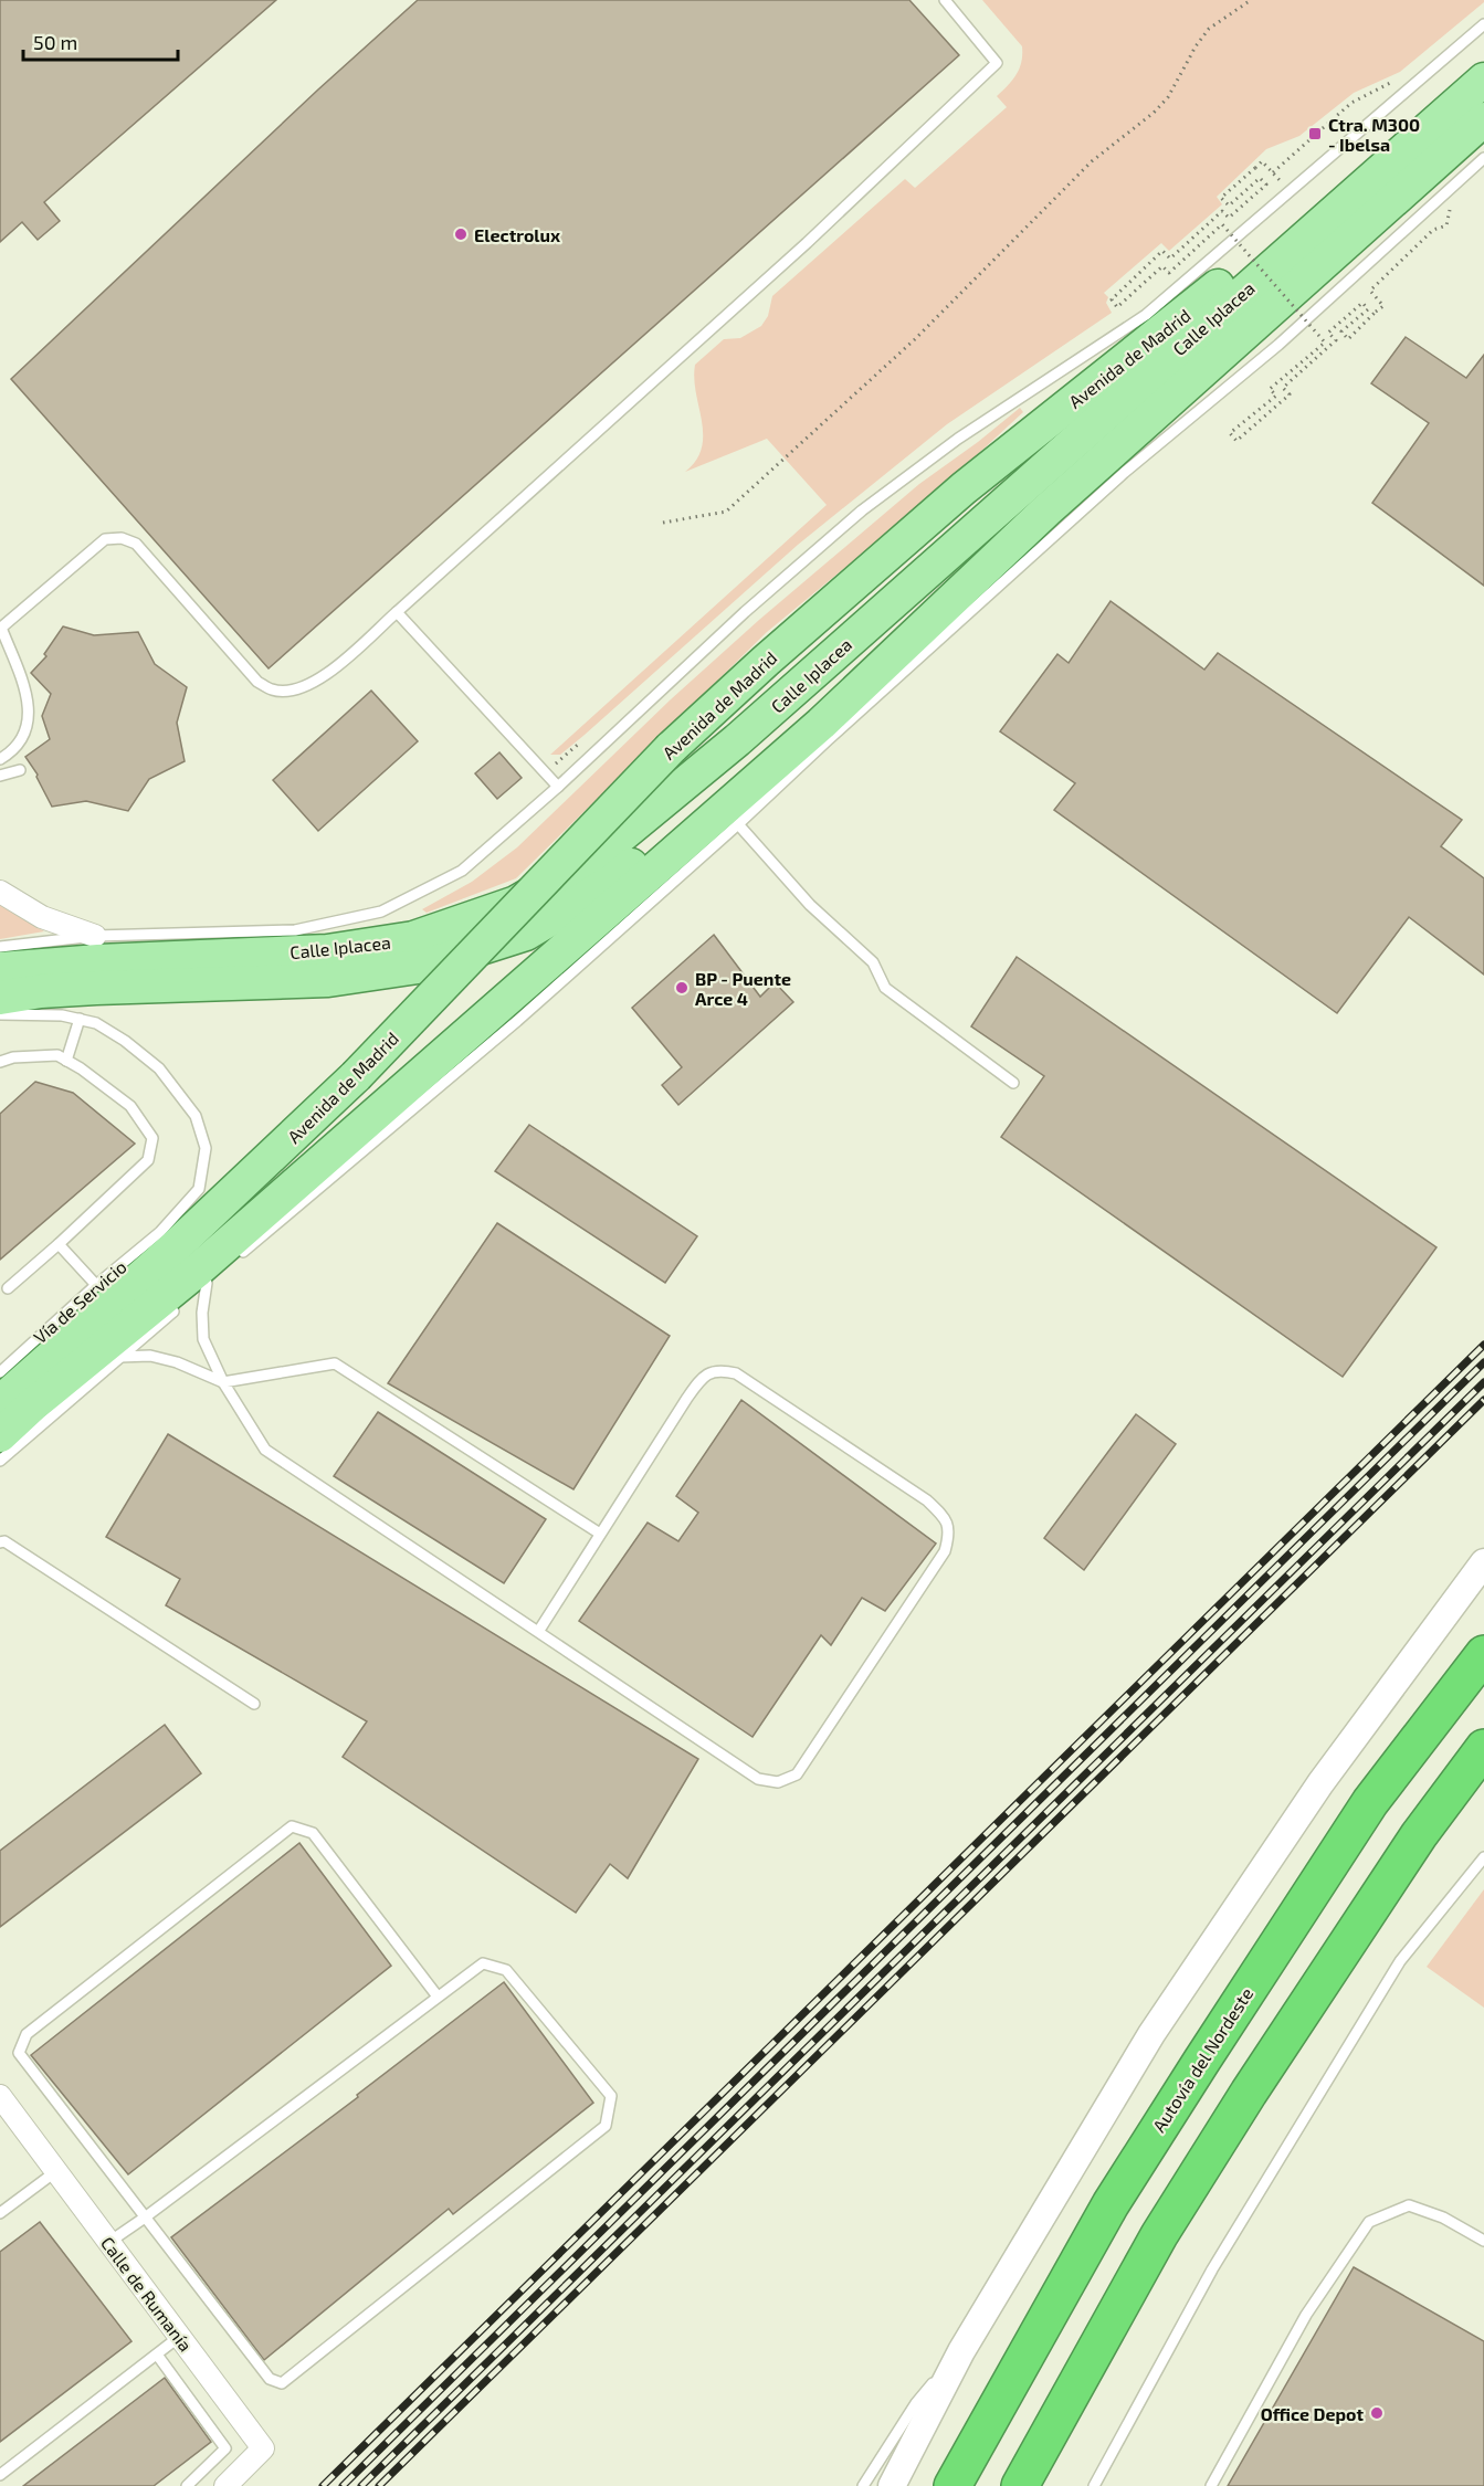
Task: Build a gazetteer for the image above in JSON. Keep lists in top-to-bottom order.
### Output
{
  "streets": {
    "highway": ["Autovía del Nordeste"],
    "main road": ["Calle Iplacea", "Avenida de Madrid"],
    "street": ["Calle de Rumanía"],
    "lane": ["Vía de Servicio"]
  },
  "crossings": [
    ["Calle Iplacea", "Avenida de Madrid"]
  ],
  "places": {
    "transit": ["Ctra. M300 - Ibelsa"],
    "other": ["Electrolux", "BP - Puente Arce 4", "Office Depot"]
  },
  "scale_bar": "50 m"
}
